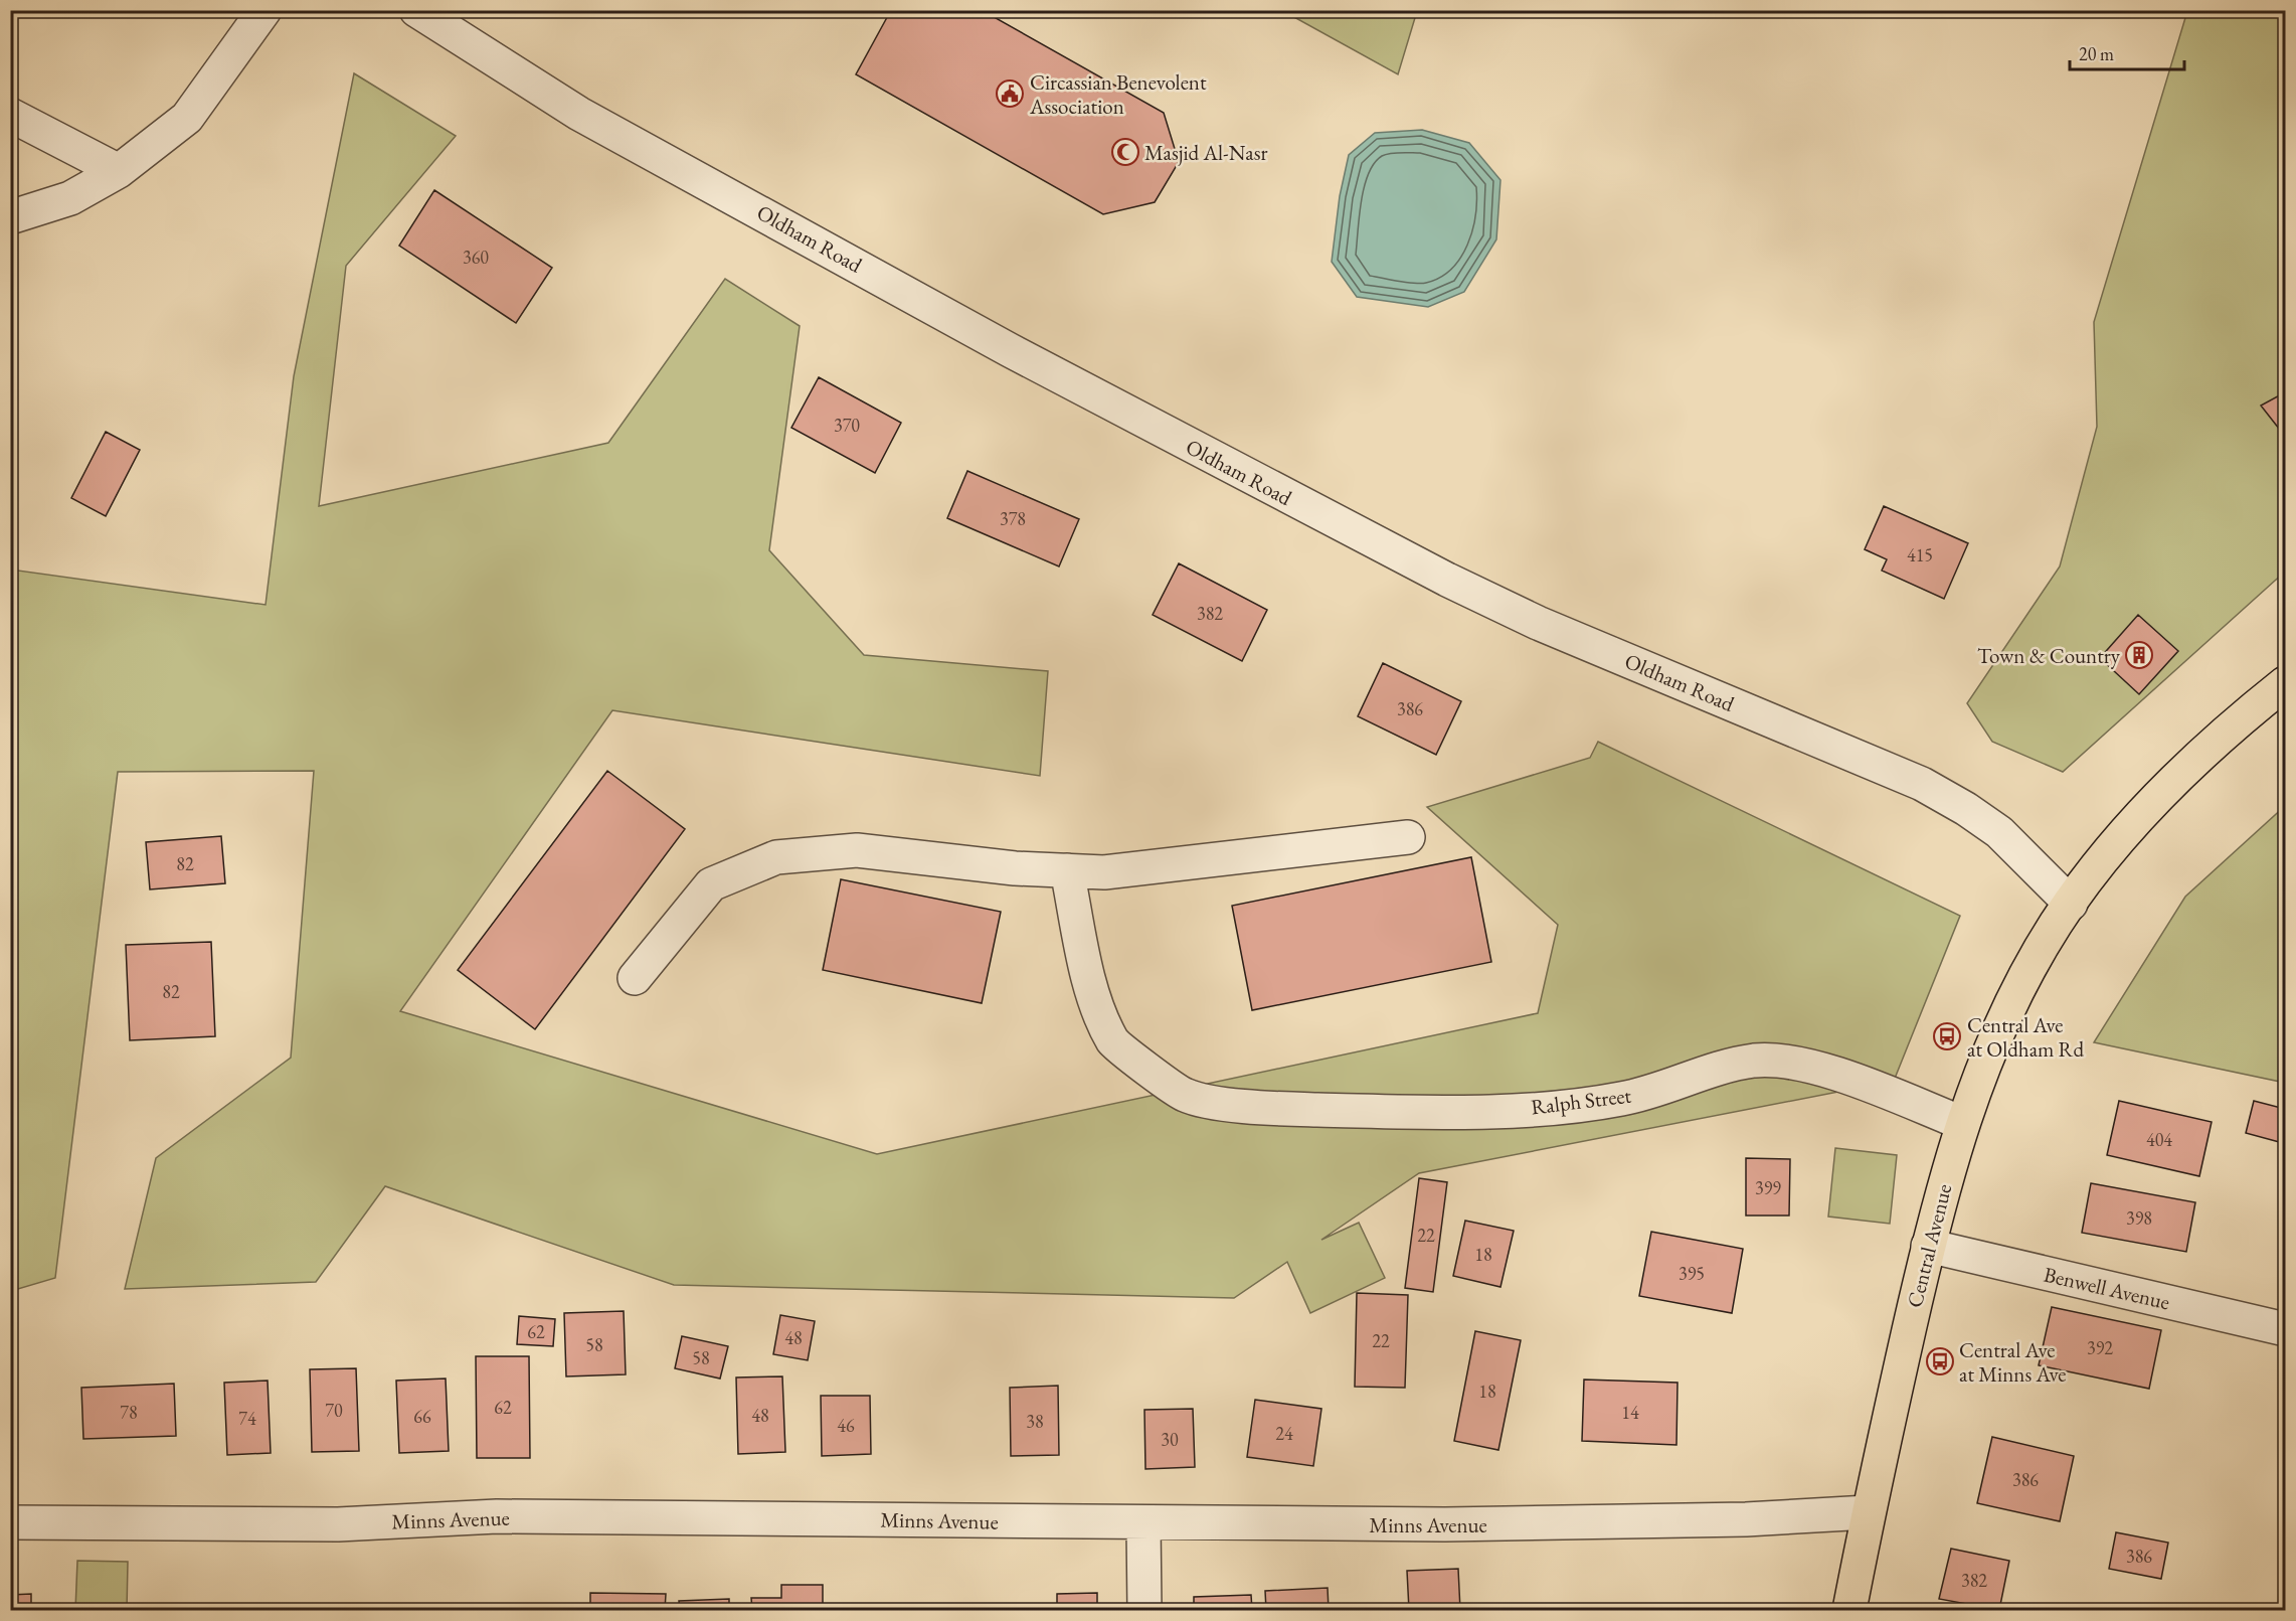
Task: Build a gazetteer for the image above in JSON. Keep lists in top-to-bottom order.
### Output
{
  "streets": {
    "main road": ["Central Avenue"],
    "street": [
      "Oldham Road",
      "Ralph Street",
      "Benwell Avenue",
      "Minns Avenue"
    ]
  },
  "crossings": [
    ["Oldham Road", "Central Avenue"],
    ["Ralph Street", "Central Avenue"],
    ["Central Avenue", "Benwell Avenue"],
    ["Central Avenue", "Minns Avenue"]
  ],
  "places": {
    "public building": ["Circassian Benevolent Association"],
    "mosque": ["Masjid Al-Nasr"],
    "building": ["Town & Country"],
    "bus stop": ["Central Ave at Oldham Rd", "Central Ave at Minns Ave"]
  },
  "house_numbers": [
    "360",
    "370",
    "378",
    "415",
    "382",
    "386",
    "82",
    "82",
    "404",
    "399",
    "398",
    "22",
    "18",
    "395",
    "62",
    "48",
    "22",
    "58",
    "392",
    "58",
    "18",
    "62",
    "70",
    "78",
    "14",
    "48",
    "66",
    "74",
    "38",
    "46",
    "24",
    "30",
    "386",
    "386",
    "382"
  ],
  "scale_bar": "20 m"
}
